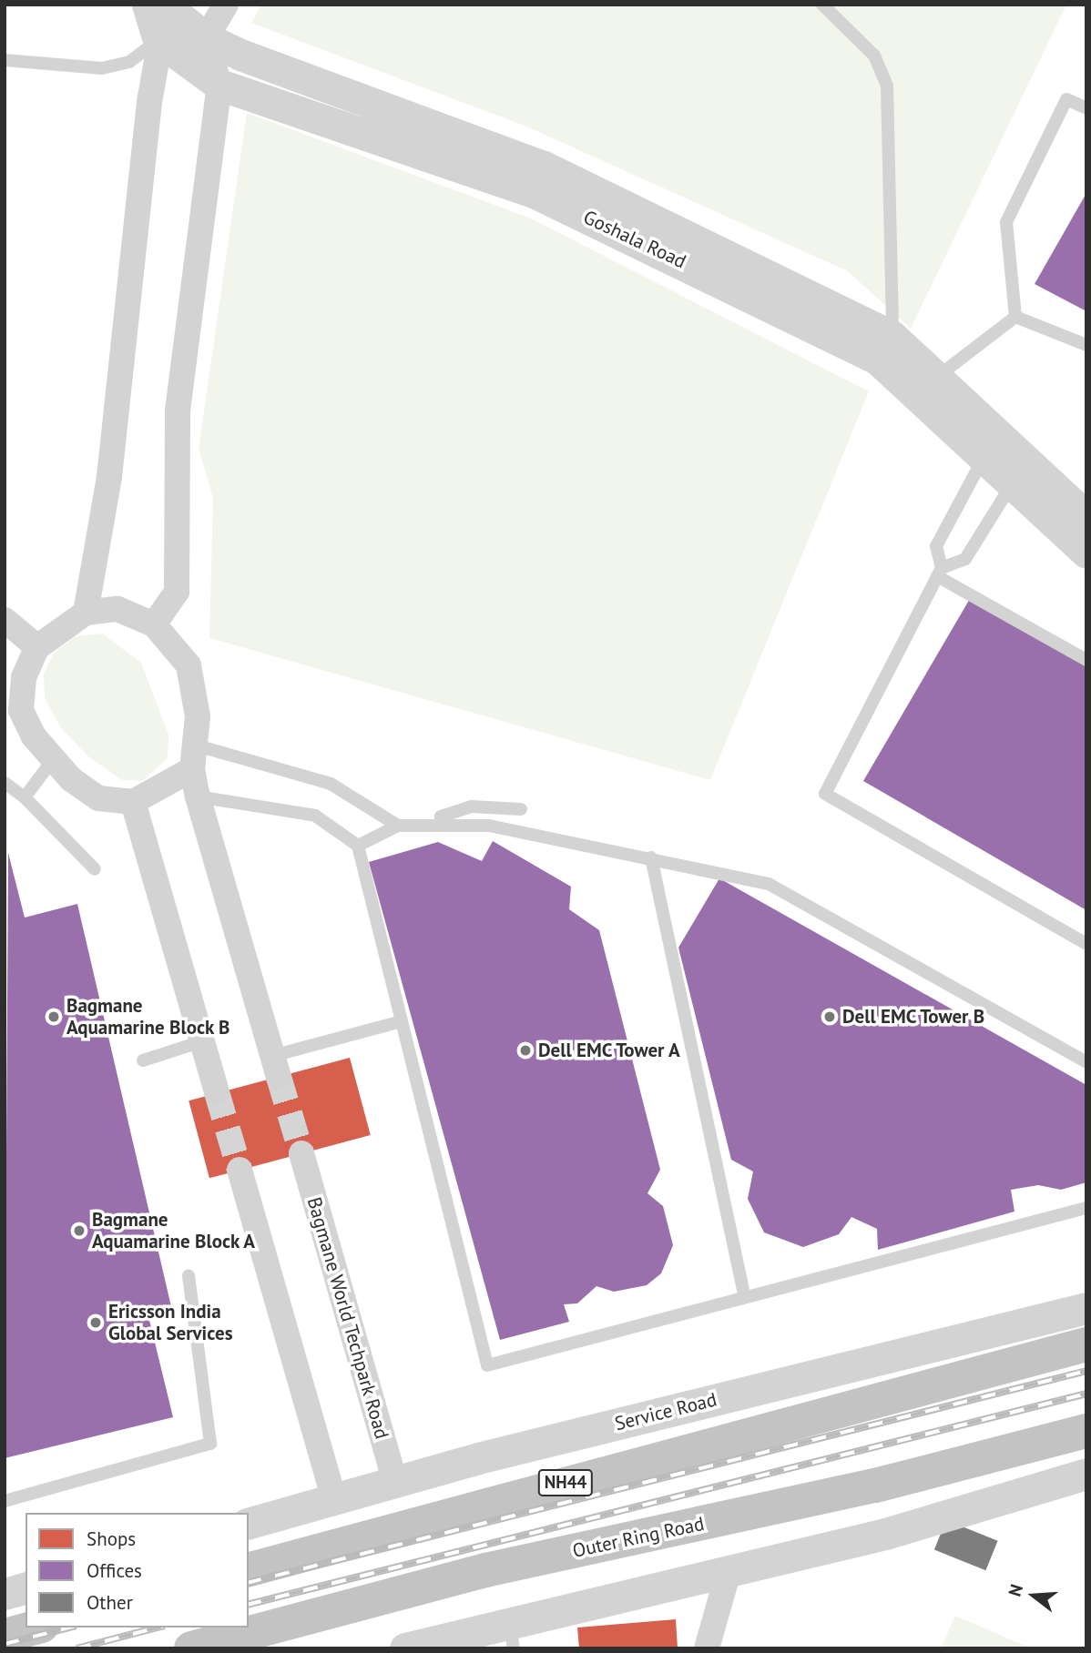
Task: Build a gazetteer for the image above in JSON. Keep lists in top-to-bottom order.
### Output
{
  "streets": {
    "highway": ["NH44", "Outer Ring Road"],
    "street": ["Goshala Road", "Bagmane World Techpark Road", "Service Road"]
  },
  "crossings": [
    ["Bagmane World Techpark Road", "Service Road"]
  ],
  "places": [
    "Bagmane Aquamarine Block B",
    "Dell EMC Tower B",
    "Dell EMC Tower A",
    "Bagmane Aquamarine Block A",
    "Ericsson India Global Services"
  ],
  "legend": ["Shops", "Offices", "Other"],
  "north": "left"
}
